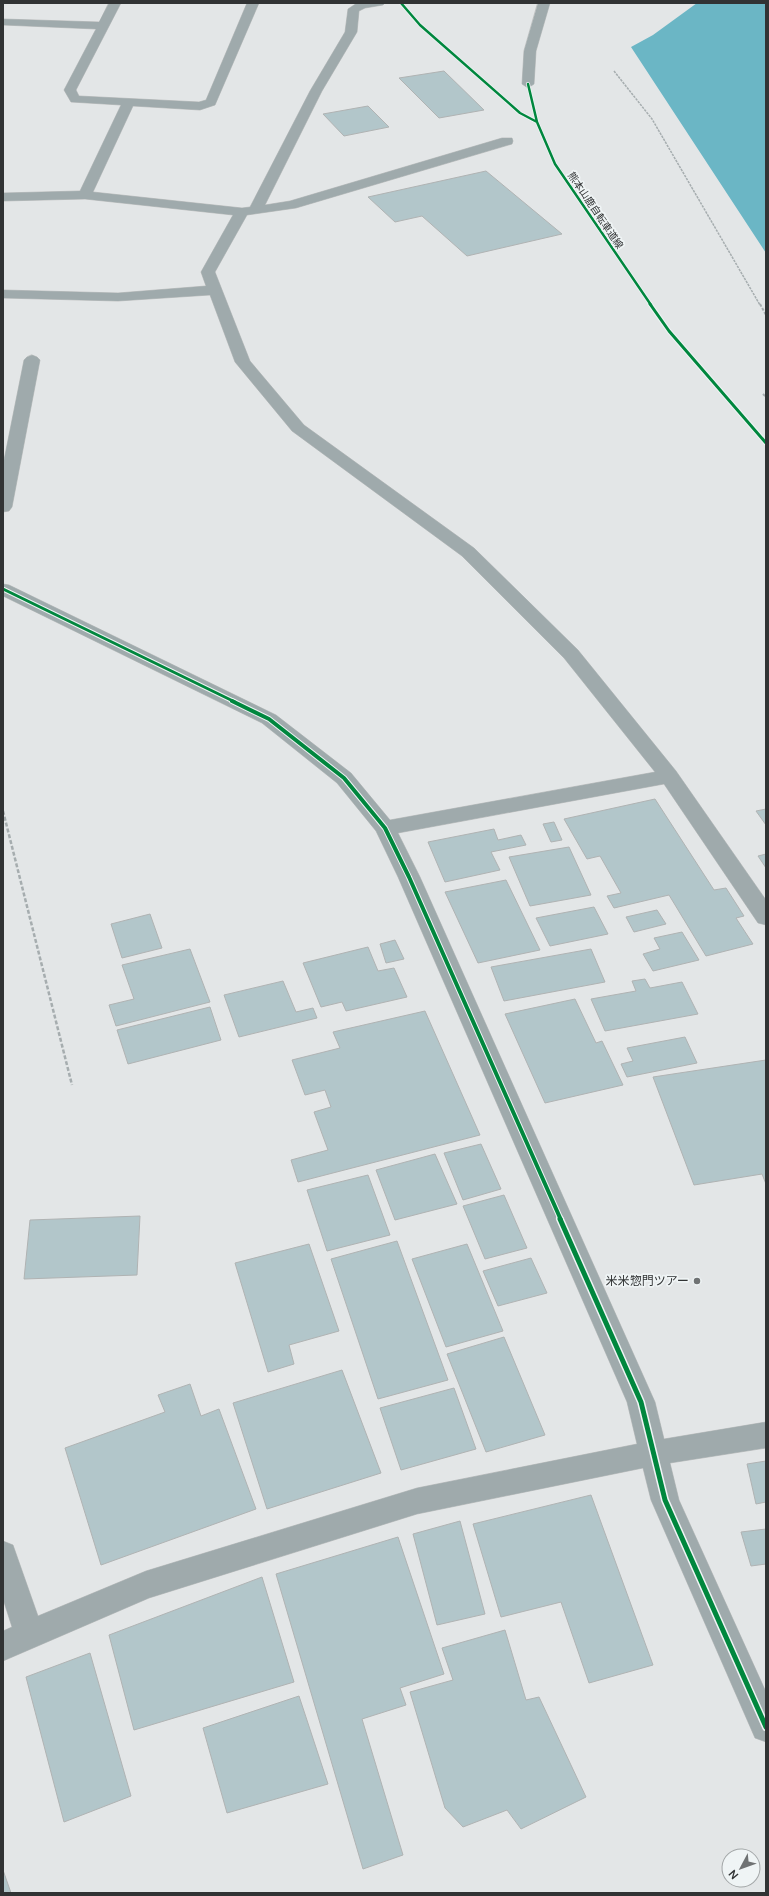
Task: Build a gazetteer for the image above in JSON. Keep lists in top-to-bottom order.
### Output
{
  "streets": {
    "cycle path": ["熊本山鹿自転車道線"]
  },
  "places": ["米米惣門ツアー"],
  "north": "bottom left"
}
